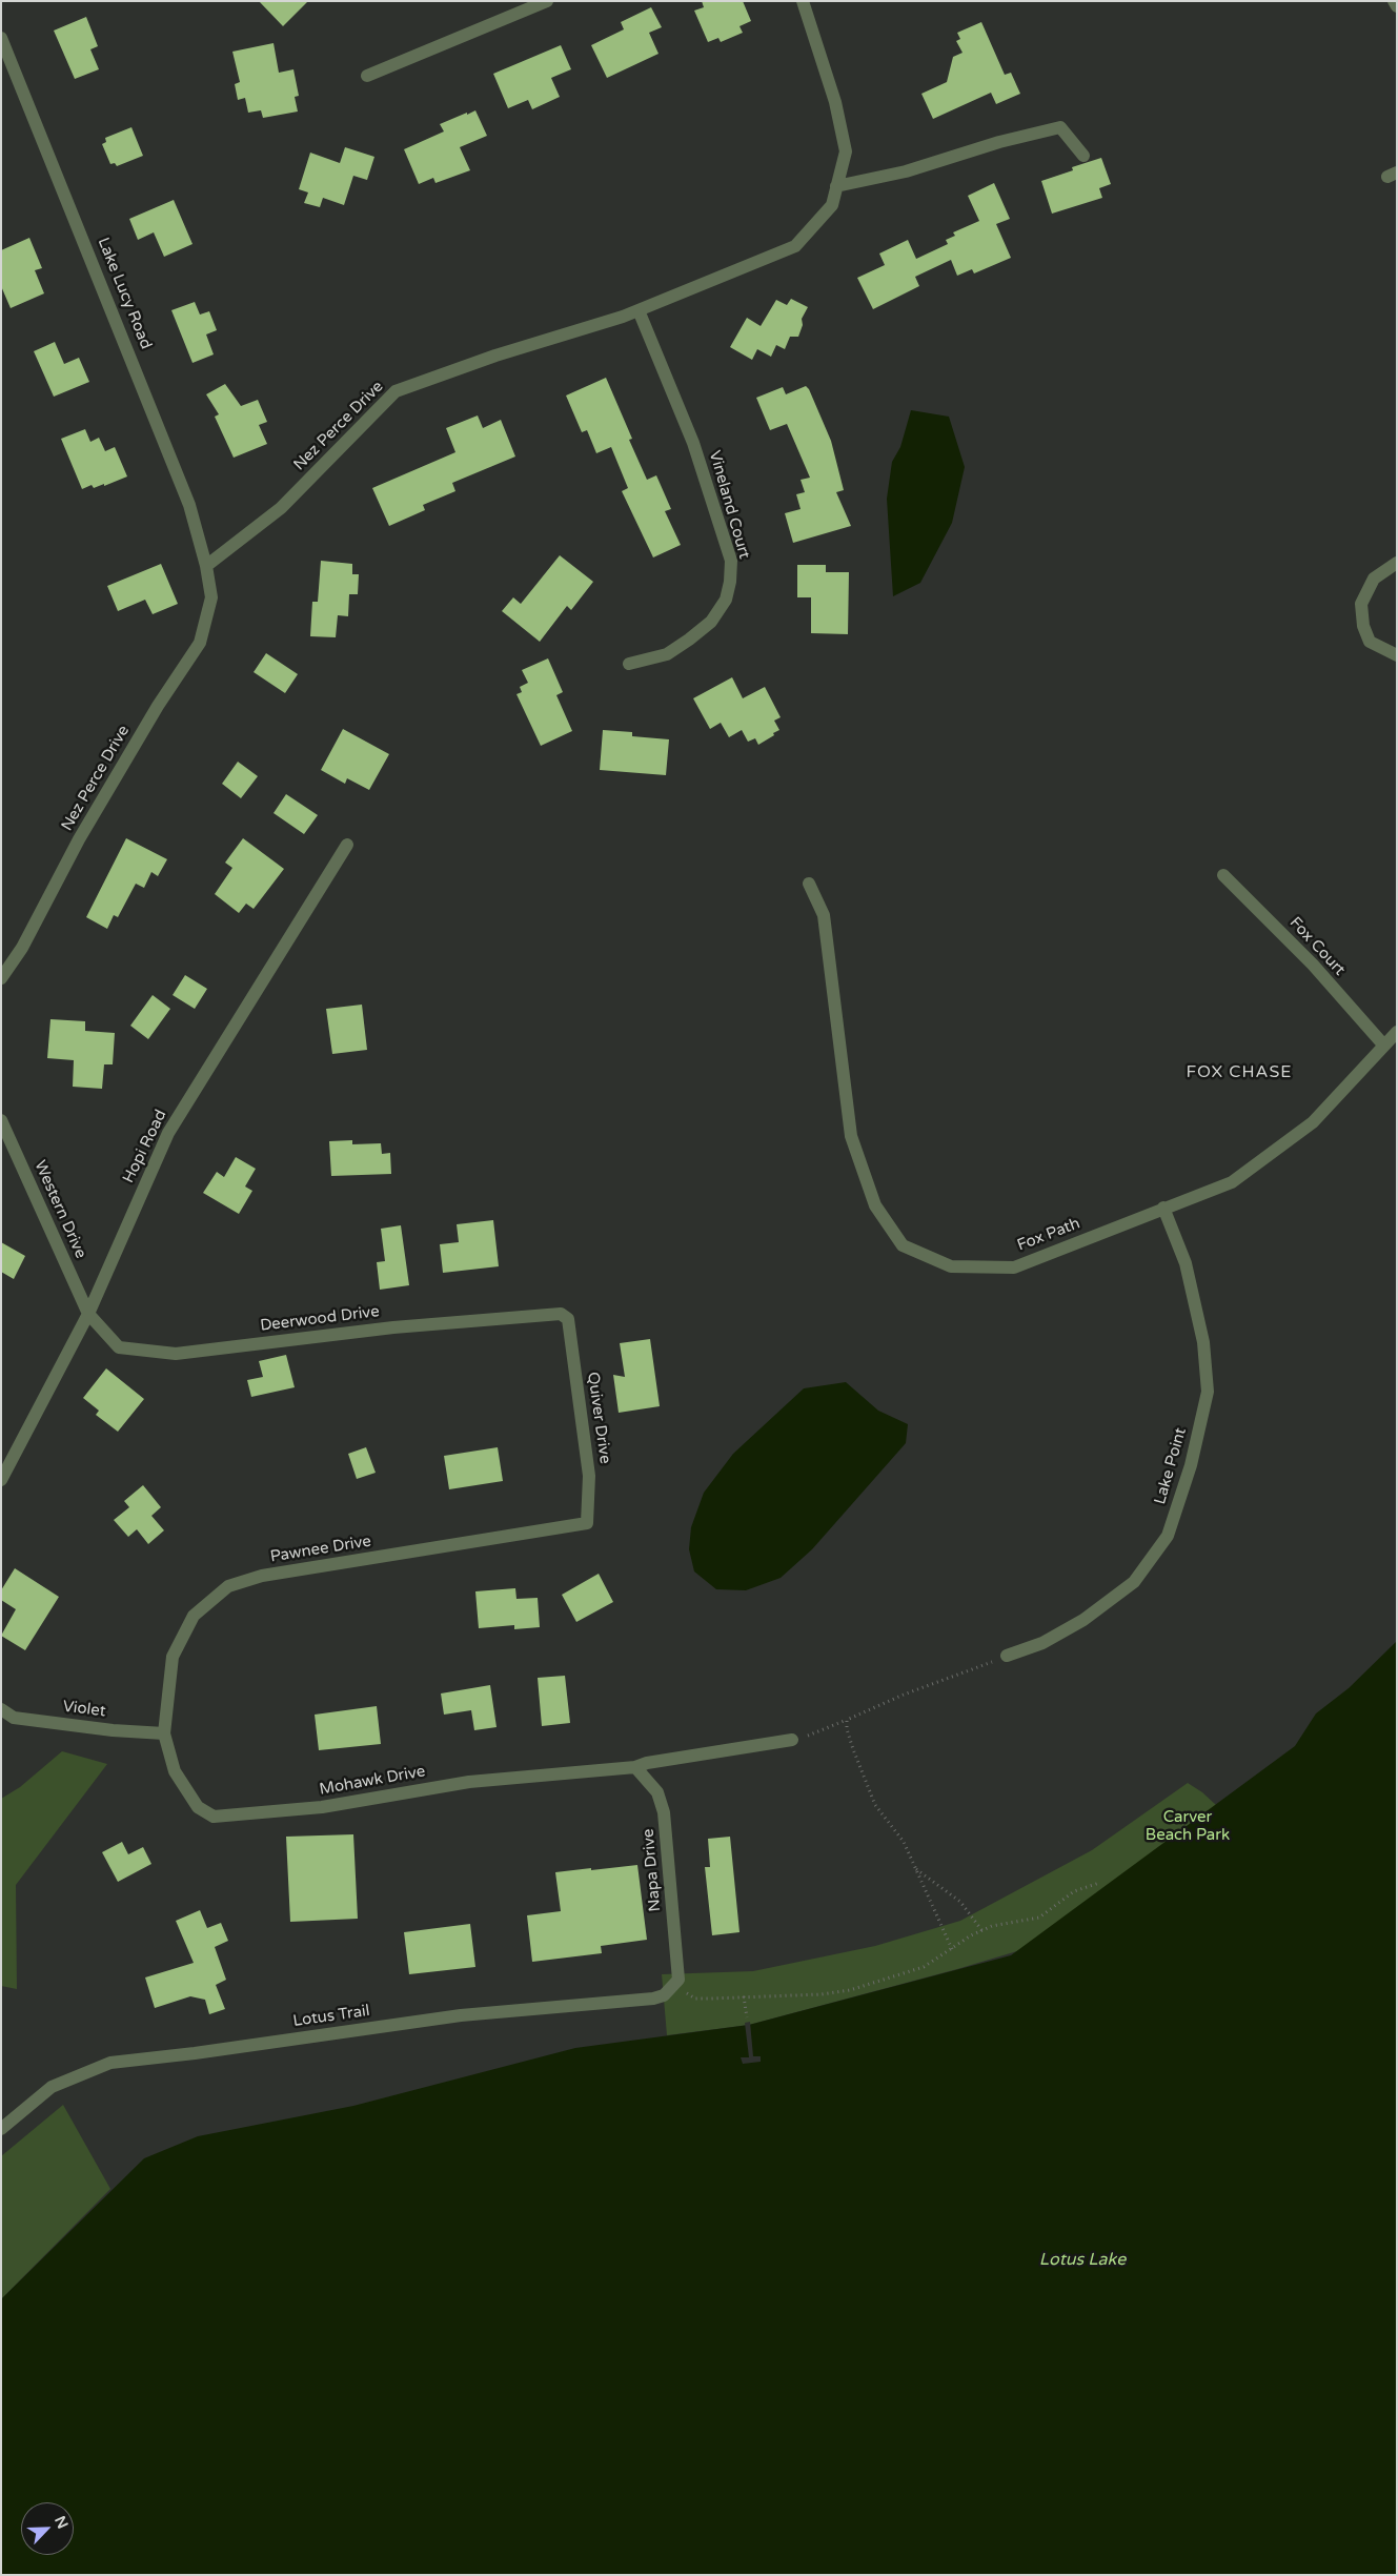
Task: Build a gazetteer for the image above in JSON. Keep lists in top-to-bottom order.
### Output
{
  "streets": {
    "street": [
      "Lake Lucy Road",
      "Nez Perce Drive",
      "Vineland Court",
      "Fox Court",
      "Hopi Road",
      "Western Drive",
      "Fox Path",
      "Deerwood Drive",
      "Quiver Drive",
      "Lake Point",
      "Pawnee Drive",
      "Violet",
      "Mohawk Drive",
      "Napa Drive",
      "Lotus Trail"
    ]
  },
  "crossings": [
    ["Lake Lucy Road", "Nez Perce Drive"],
    ["Nez Perce Drive", "Vineland Court"],
    ["Fox Court", "Fox Path"],
    ["Hopi Road", "Western Drive"],
    ["Hopi Road", "Deerwood Drive"],
    ["Western Drive", "Deerwood Drive"],
    ["Fox Path", "Lake Point"],
    ["Deerwood Drive", "Quiver Drive"],
    ["Quiver Drive", "Pawnee Drive"],
    ["Pawnee Drive", "Violet"],
    ["Pawnee Drive", "Mohawk Drive"],
    ["Violet", "Mohawk Drive"],
    ["Mohawk Drive", "Napa Drive"],
    ["Napa Drive", "Lotus Trail"]
  ],
  "districts": ["FOX CHASE"],
  "water": ["Lotus Lake"],
  "parks": ["Carver Beach Park"],
  "north": "top right"
}
